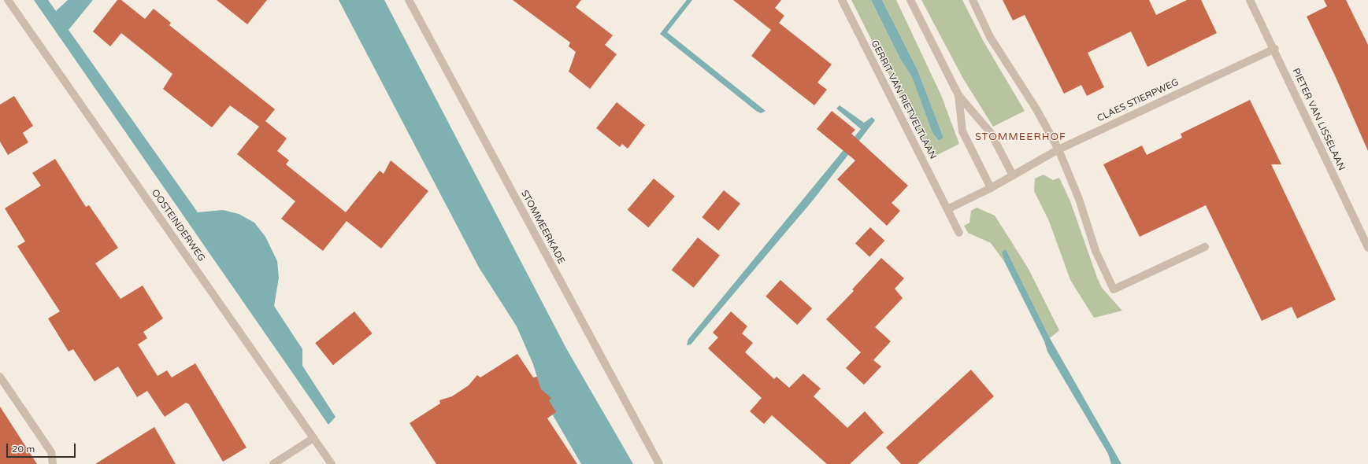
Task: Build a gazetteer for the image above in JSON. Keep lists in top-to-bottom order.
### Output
{
  "streets": {
    "street": [
      "GERRIT VAN RIETVELTLAAN",
      "CLAES STIERPWEG",
      "PIETER VAN LISSELAAN",
      "OOSTEINDERWEG",
      "STOMMEERKADE"
    ]
  },
  "crossings": [
    ["CLAES STIERPWEG", "PIETER VAN LISSELAAN"]
  ],
  "districts": ["STOMMEERHOF"],
  "scale_bar": "20 m"
}
